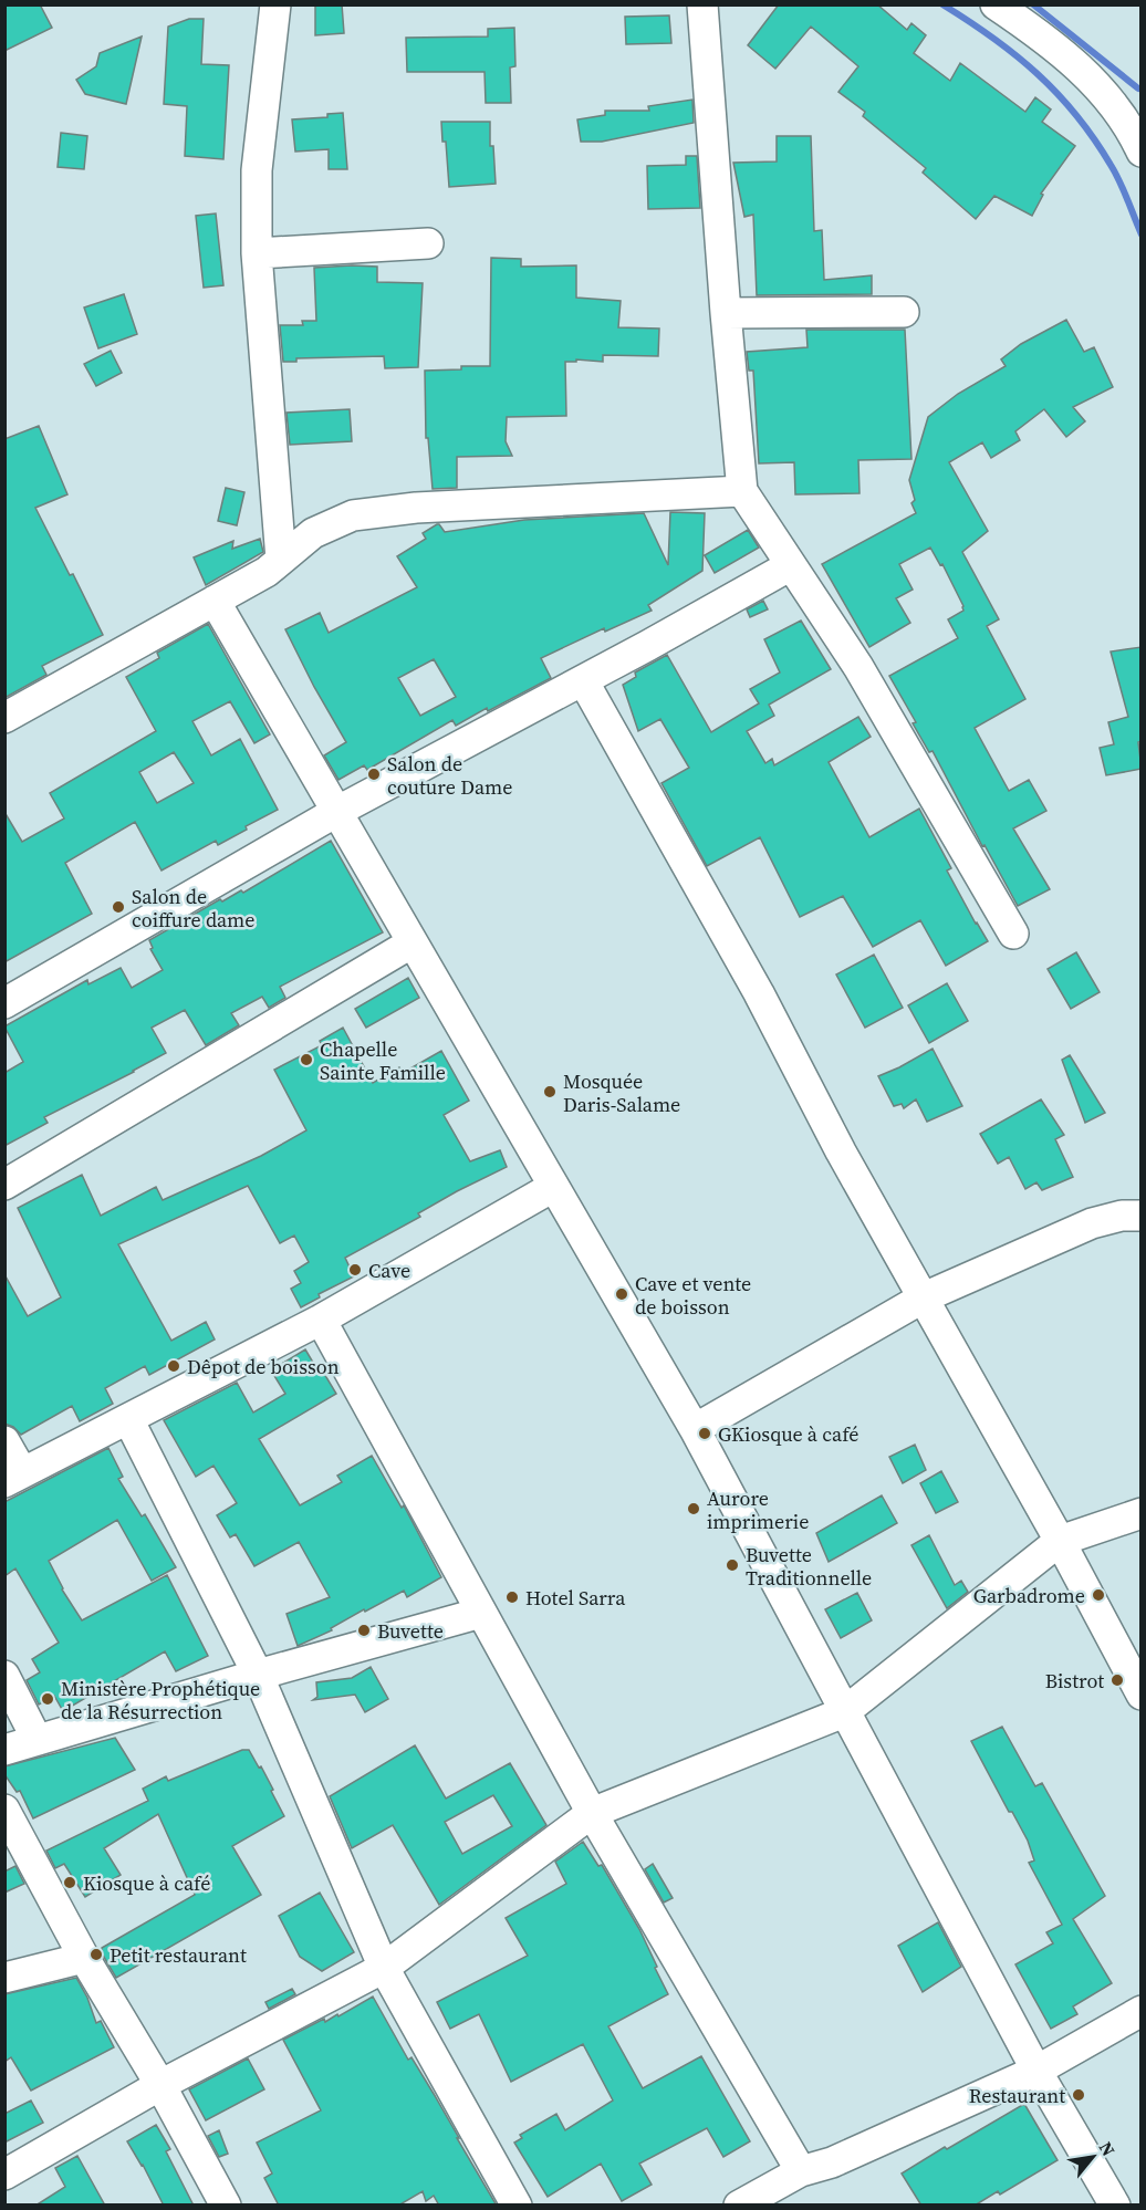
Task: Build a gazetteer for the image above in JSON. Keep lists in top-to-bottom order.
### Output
{
  "places": [
    "Salon de couture Dame",
    "Salon de coiffure dame",
    "Chapelle Sainte Famille",
    "Mosquée Daris-Salame",
    "Cave",
    "Cave et vente de boisson",
    "Dêpot de boisson",
    "GKiosque à café",
    "Aurore imprimerie",
    "Buvette Traditionnelle",
    "Garbadrome",
    "Hotel Sarra",
    "Buvette",
    "Bistrot",
    "Ministère Prophétique de la Résurrection",
    "Kiosque à café",
    "Petit restaurant",
    "Restaurant"
  ],
  "north": "top right"
}
